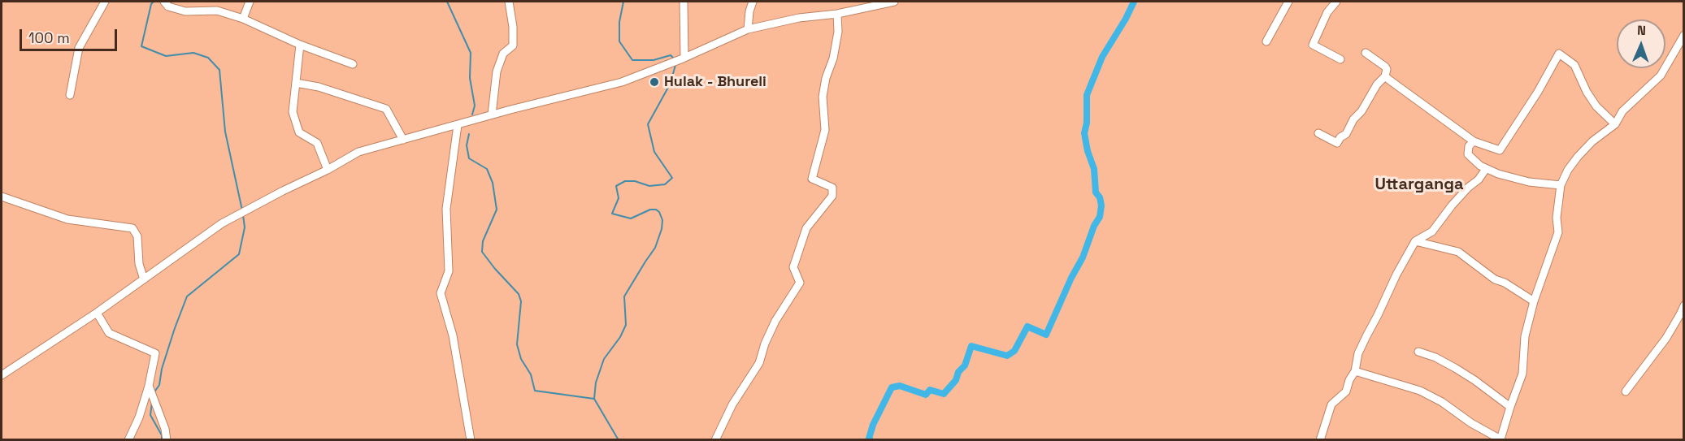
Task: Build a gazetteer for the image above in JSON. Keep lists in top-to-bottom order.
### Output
{
  "districts": ["Uttarganga"],
  "places": ["Hulak - Bhureli"],
  "scale_bar": "100 m",
  "north": "top"
}
